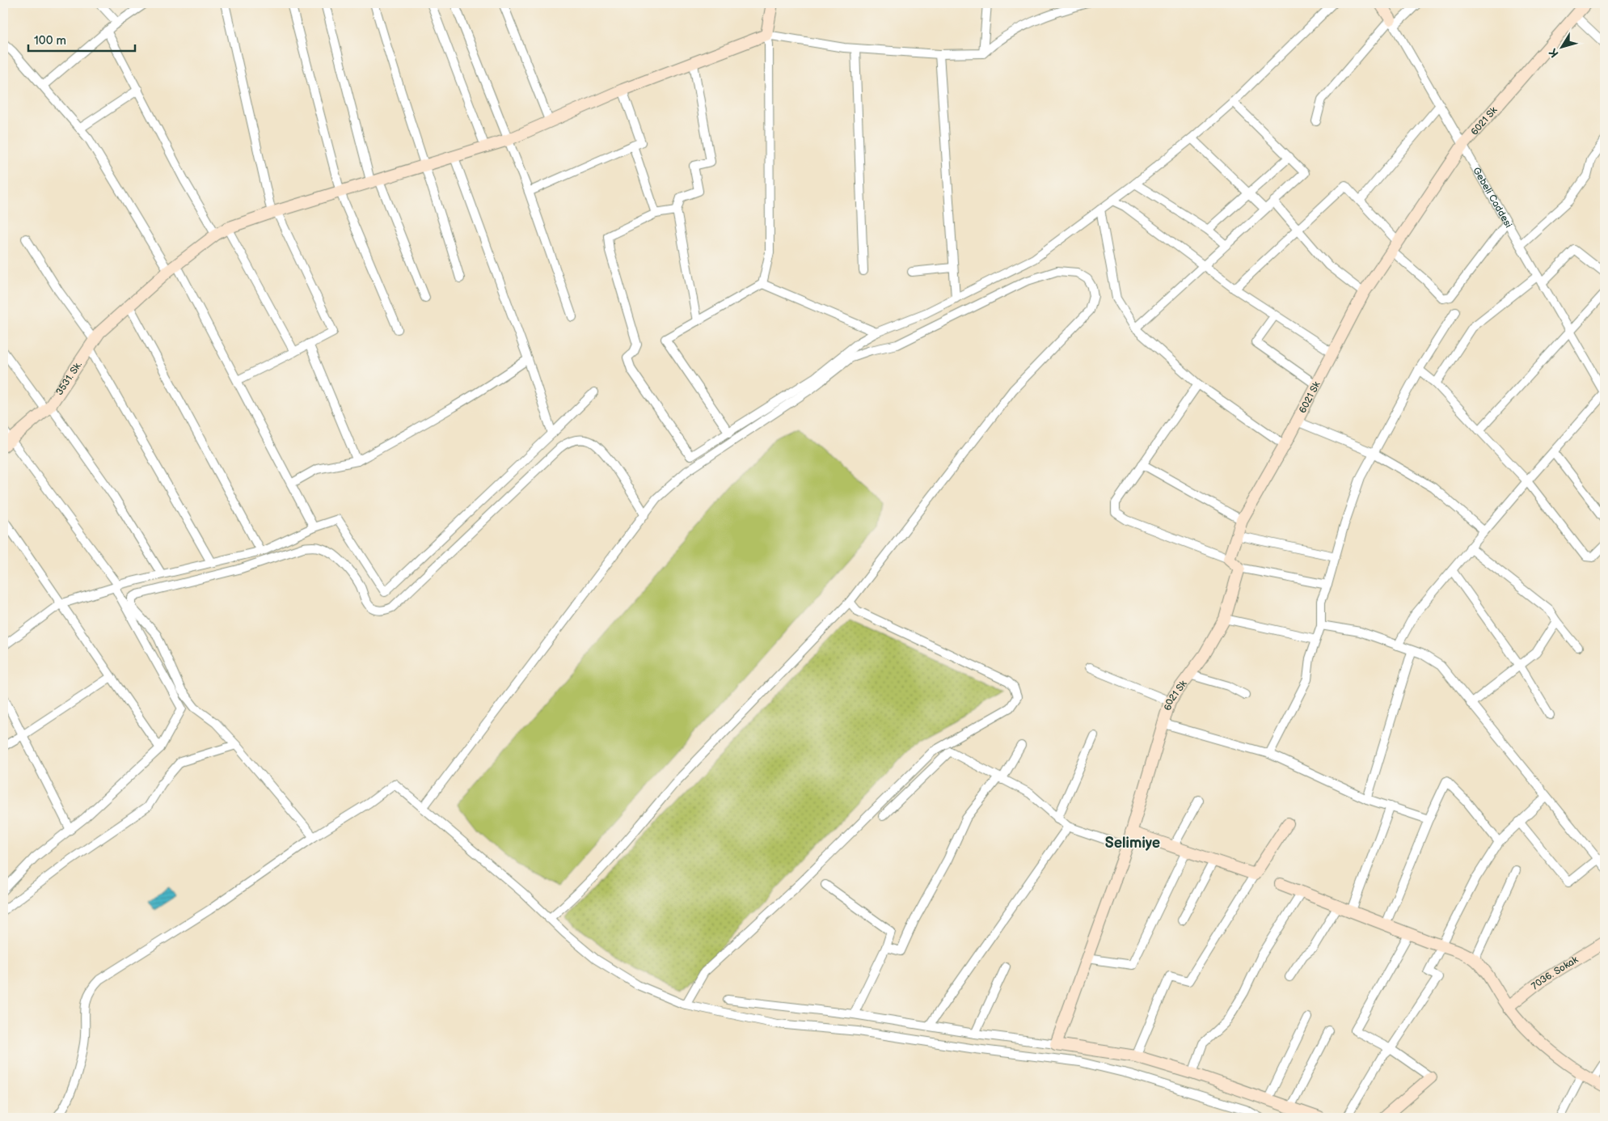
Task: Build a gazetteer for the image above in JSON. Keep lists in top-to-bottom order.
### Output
{
  "streets": {
    "street": [
      "6021 Sk",
      "Gebeli Caddesi",
      "3531. Sk.",
      "7036. Sokak"
    ]
  },
  "crossings": [
    ["6021 Sk", "Gebeli Caddesi"]
  ],
  "districts": ["Selimiye"],
  "scale_bar": "100 m",
  "north": "bottom left"
}
